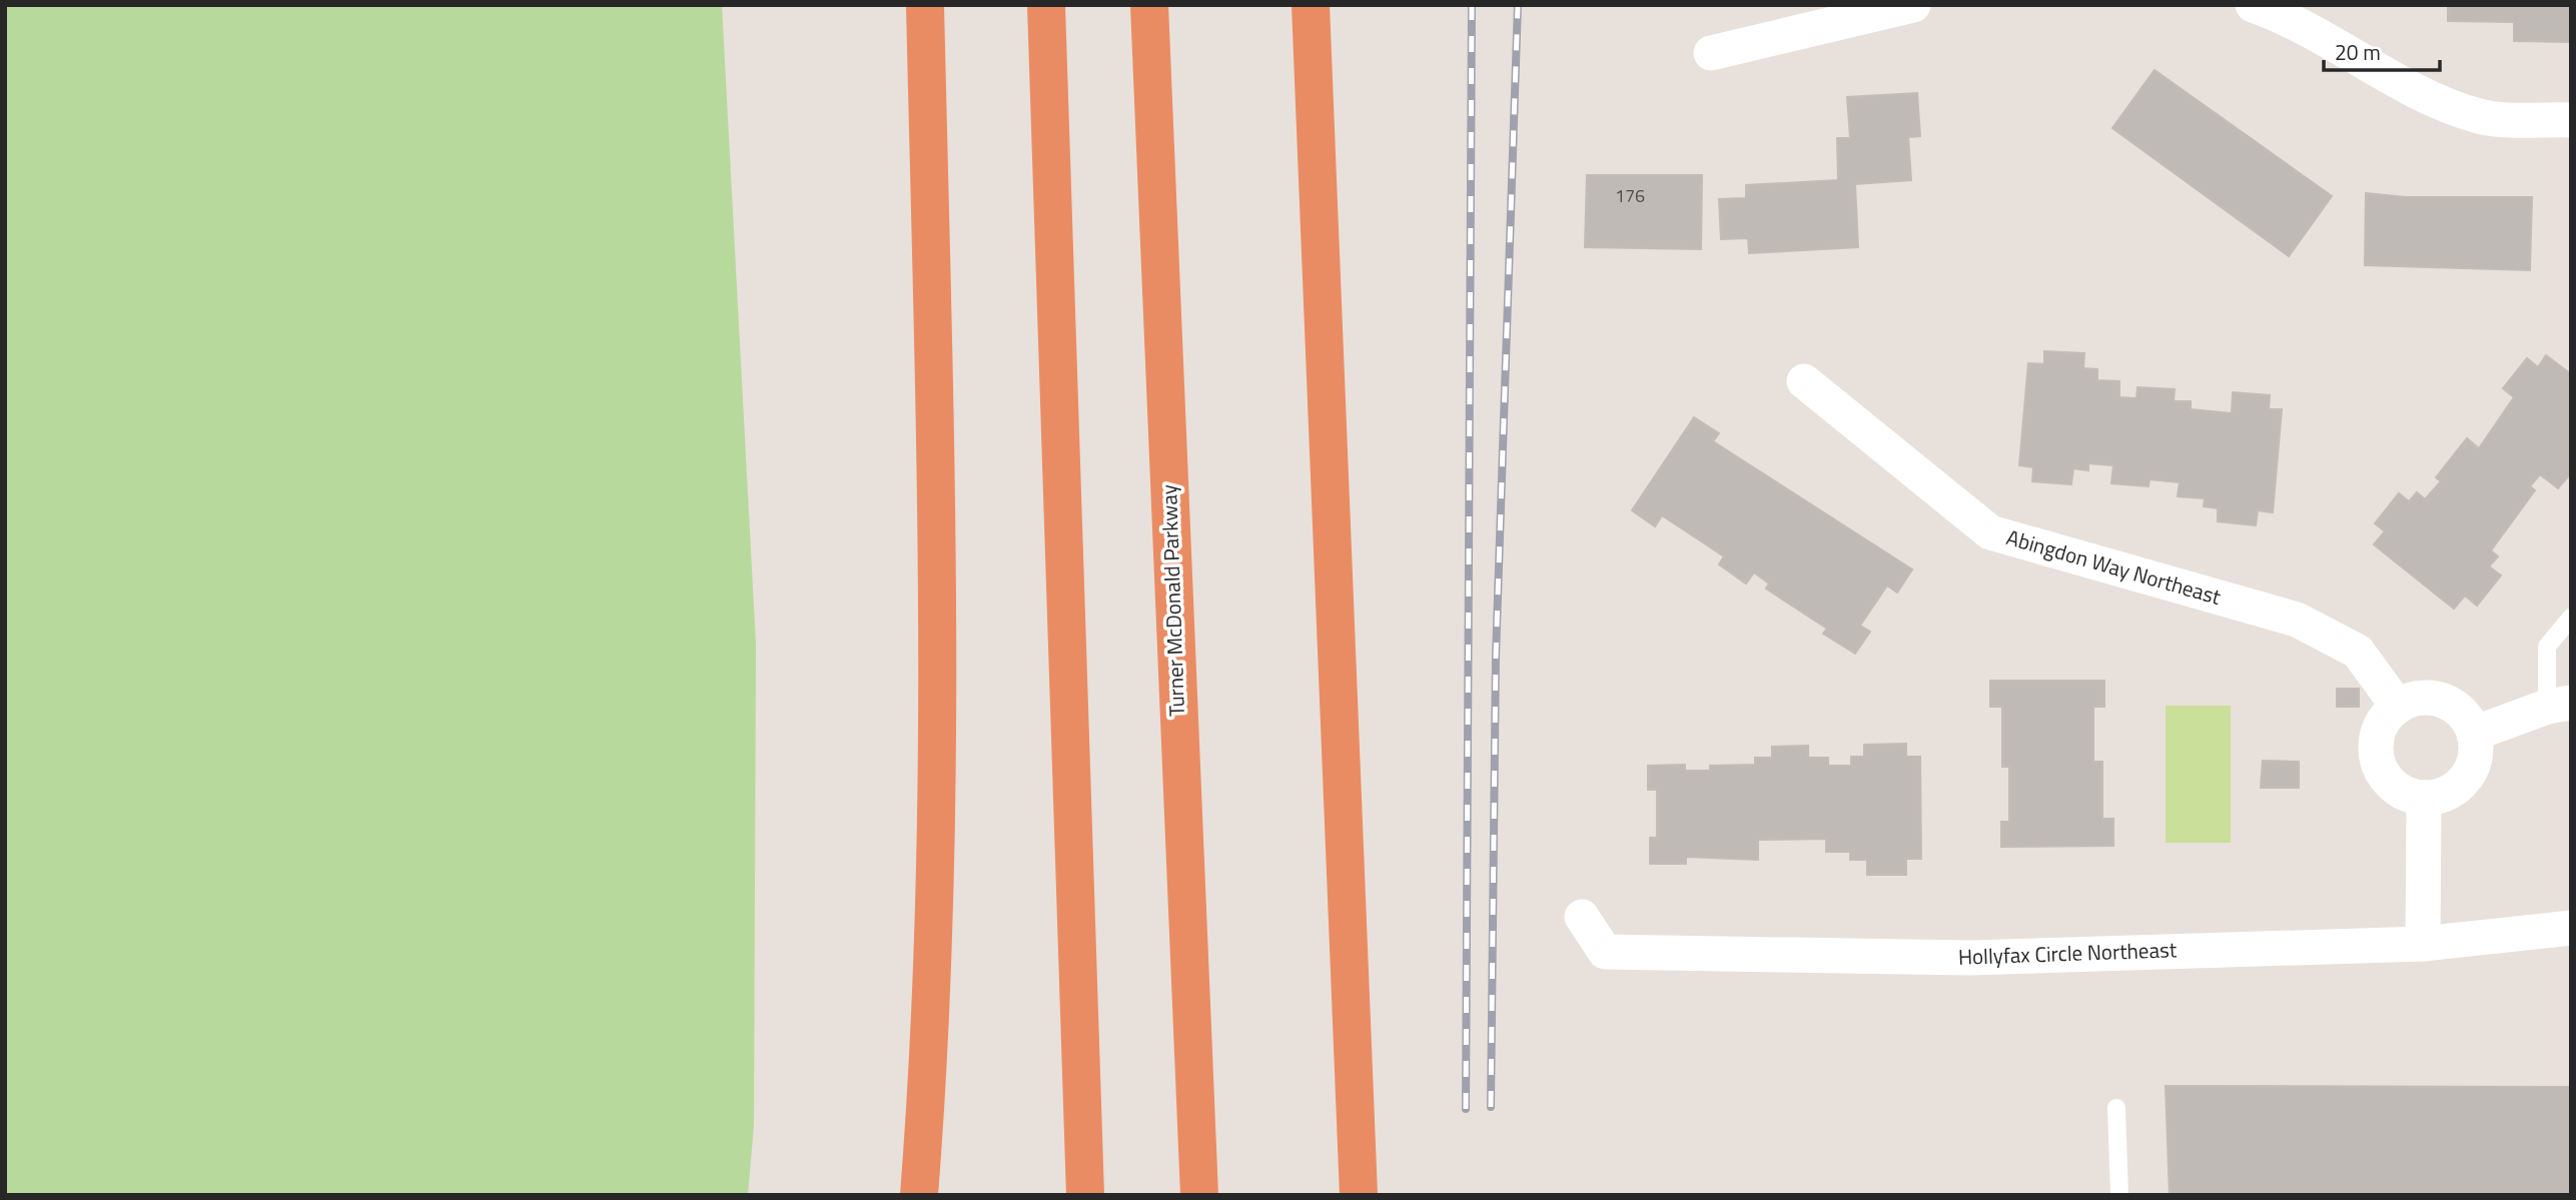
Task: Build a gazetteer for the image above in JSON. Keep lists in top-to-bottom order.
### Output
{
  "streets": {
    "highway": ["Turner McDonald Parkway"],
    "street": ["Abingdon Way Northeast", "Hollyfax Circle Northeast"]
  },
  "house_numbers": ["176"],
  "scale_bar": "20 m"
}
